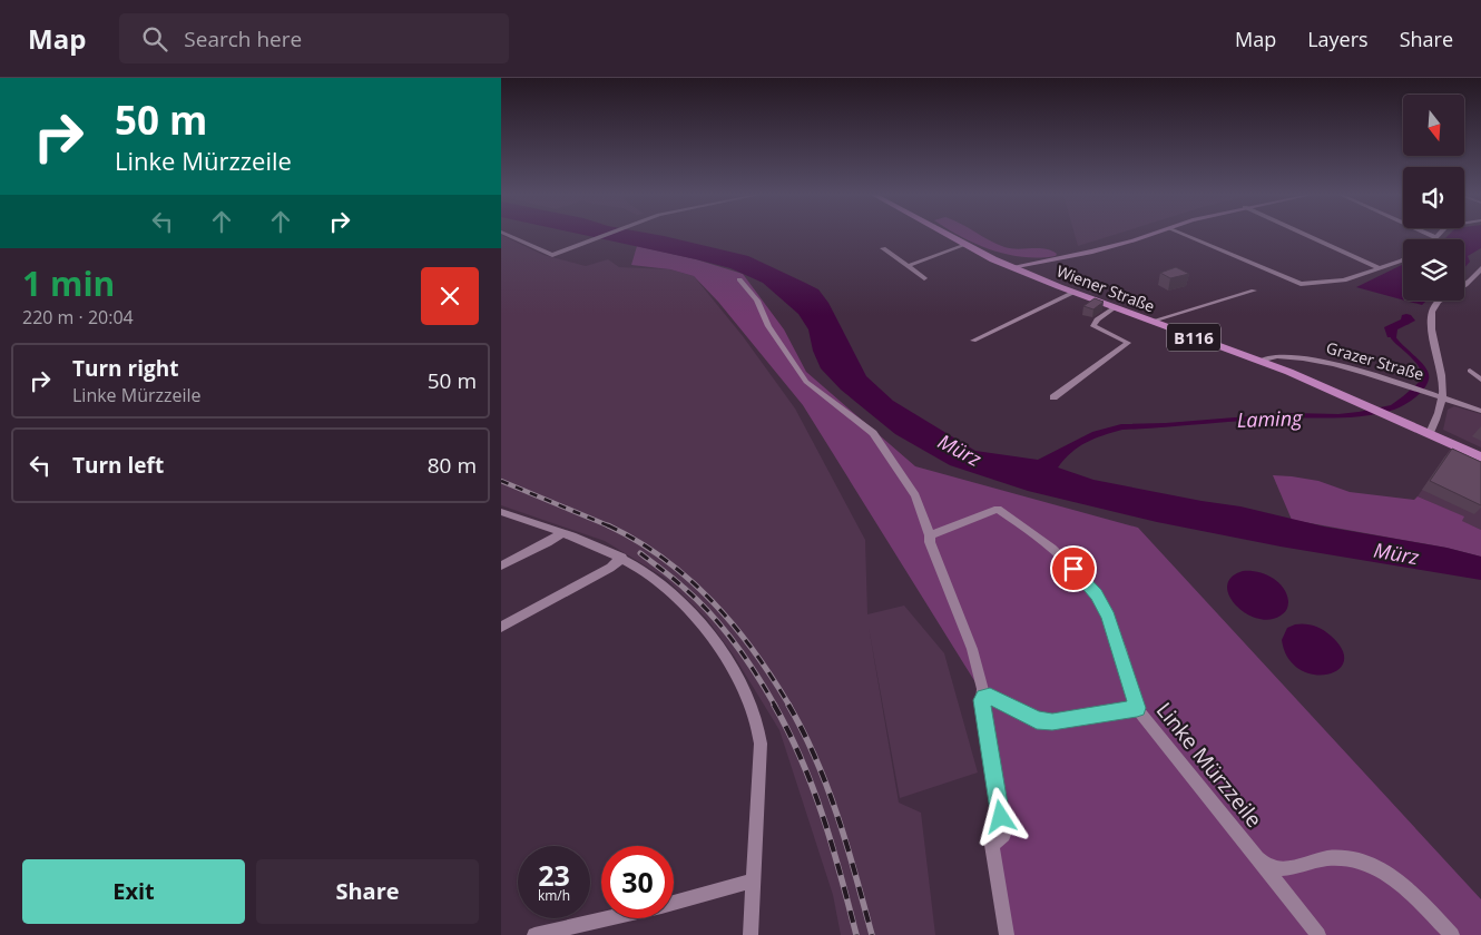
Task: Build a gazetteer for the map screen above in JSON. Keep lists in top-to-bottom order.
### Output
{
  "streets": {
    "main road": ["Wiener Straße", "B116"],
    "street": ["Grazer Straße", "Linke Mürzzeile"]
  },
  "crossings": [
    ["Wiener Straße", "B116"],
    ["Wiener Straße", "Grazer Straße"]
  ],
  "water": ["Laming", "Mürz"],
  "north": "bottom",
  "page": {
    "header": "Map",
    "search": "Search here",
    "nav": ["Map", "Layers", "Share"],
    "turn": ["50 m", "Linke Mürzzeile"],
    "heading": ["1 min", "220 m · 20:04"],
    "list": [
      {
        "name": "Turn right",
        "note": "Linke Mürzzeile",
        "value": "50 m"
      },
      {
        "name": "Turn left",
        "value": "80 m"
      }
    ],
    "speed": "23 km/h",
    "limit": "30",
    "buttons": ["Exit", "Share"]
  }
}
